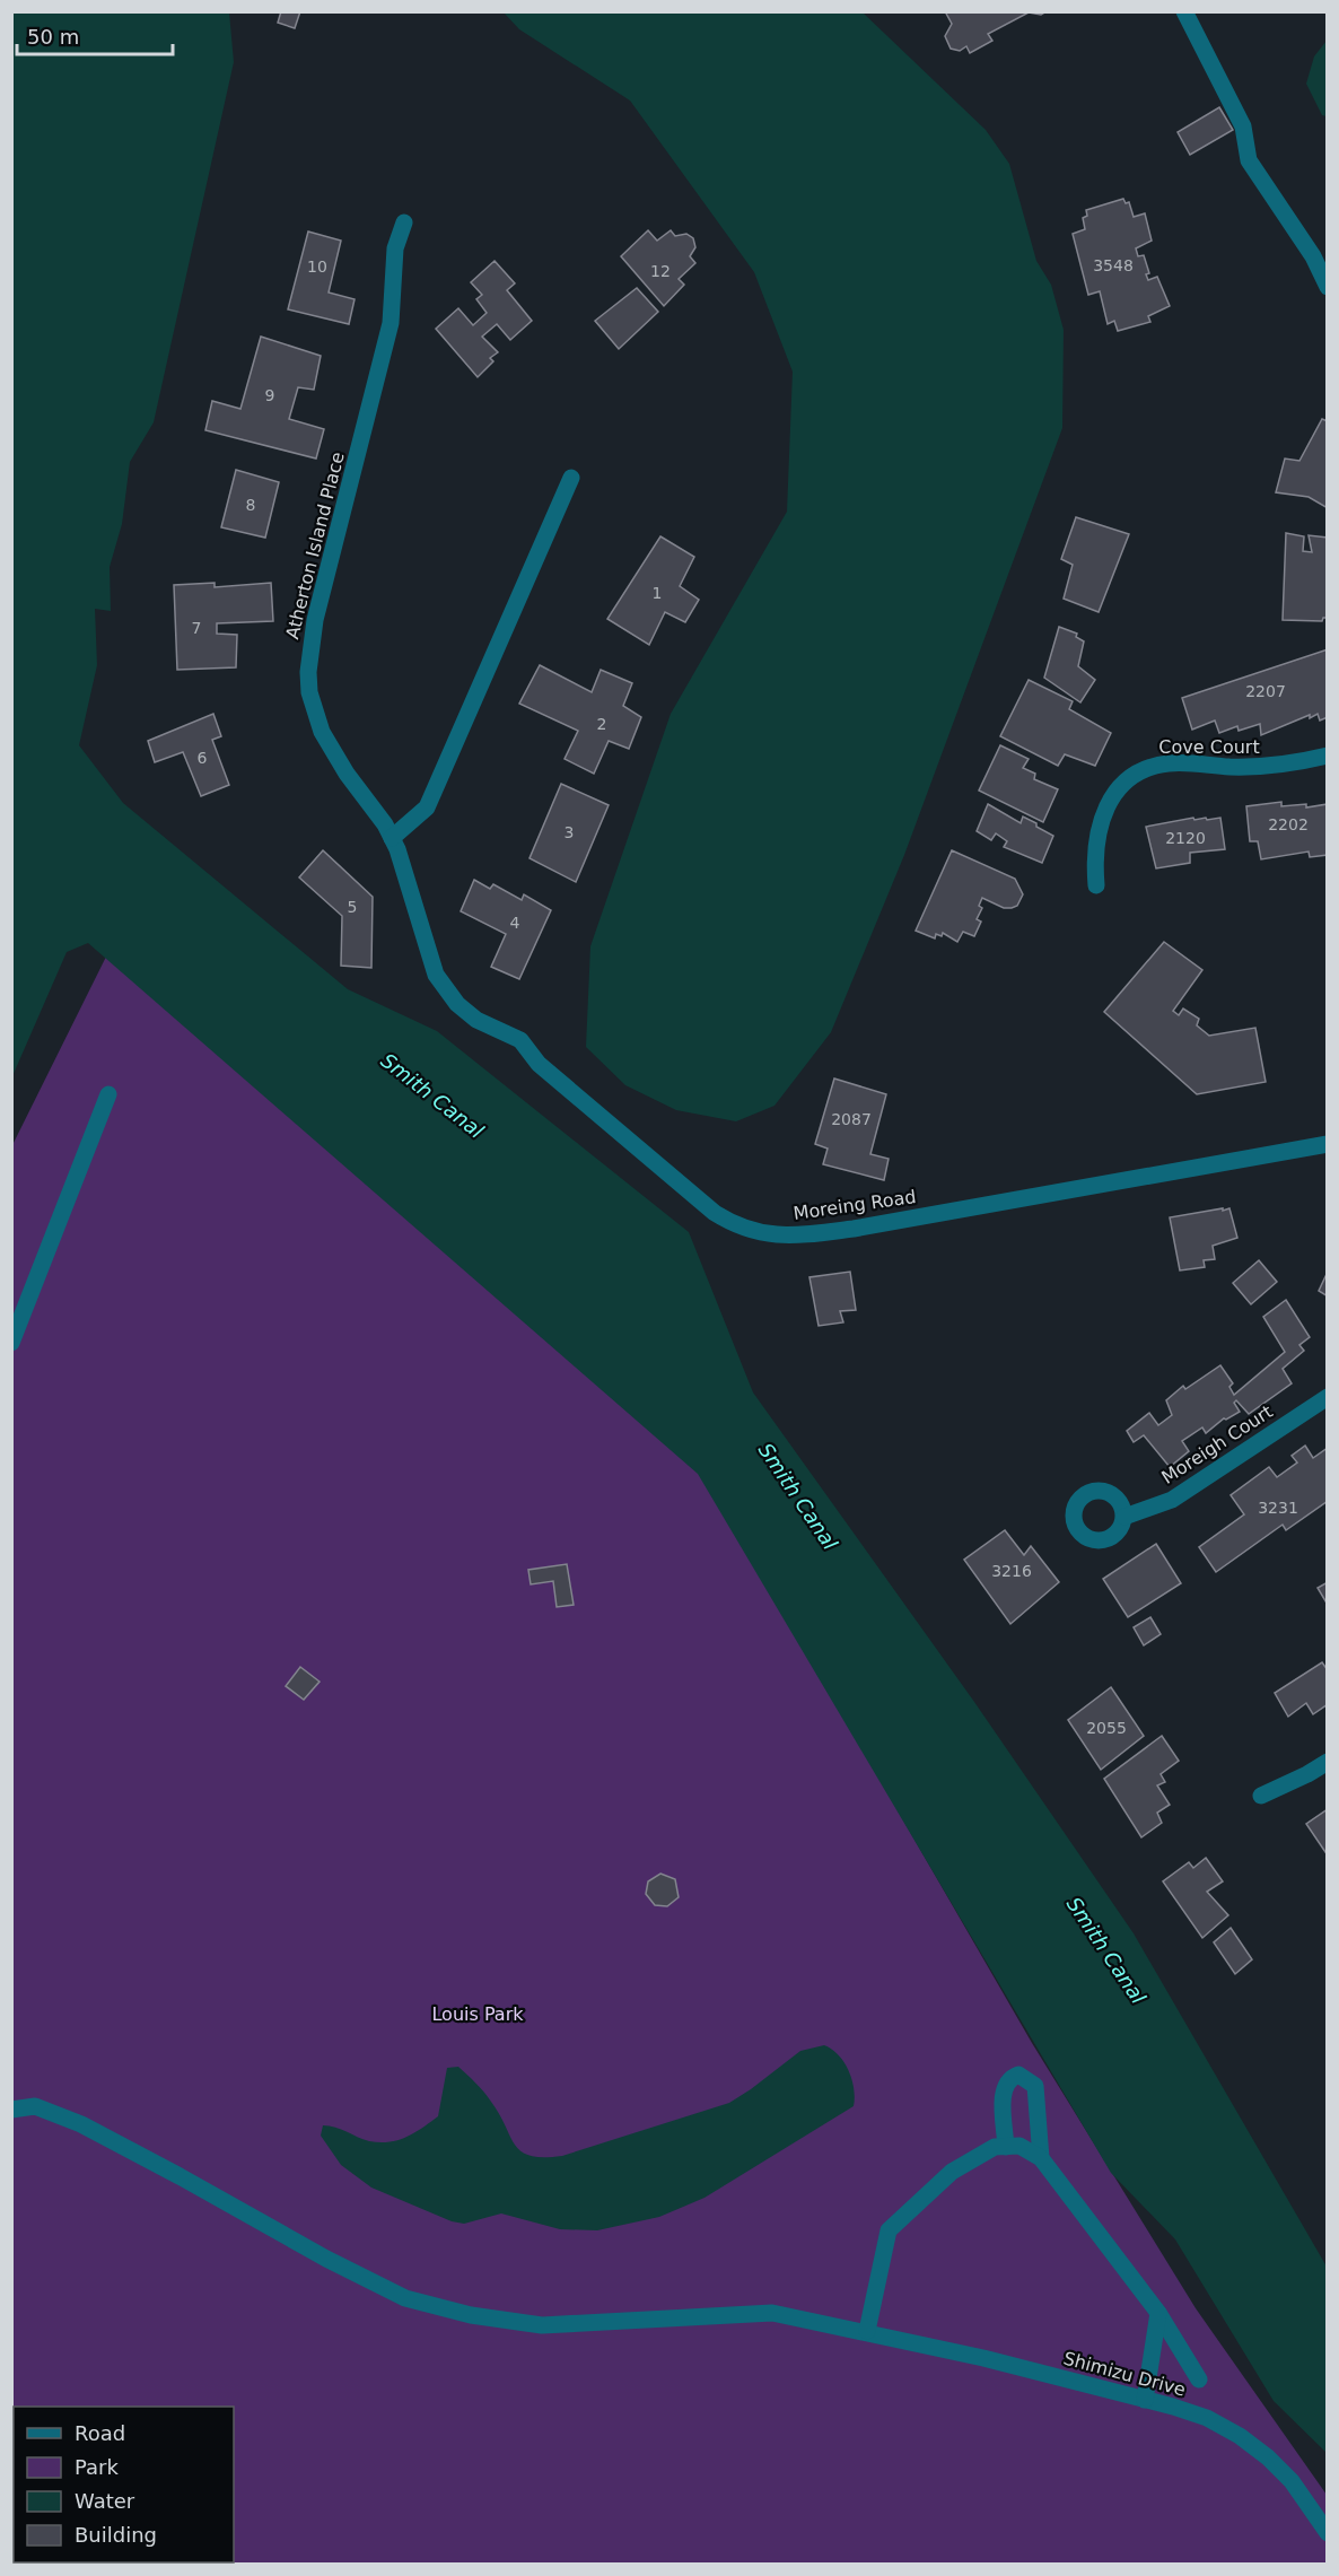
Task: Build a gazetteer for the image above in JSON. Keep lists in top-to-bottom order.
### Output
{
  "streets": {
    "street": [
      "Atherton Island Place",
      "Cove Court",
      "Moreing Road",
      "Moreigh Court",
      "Shimizu Drive"
    ]
  },
  "crossings": [
    ["Atherton Island Place", "Moreing Road"]
  ],
  "water": ["Smith Canal"],
  "parks": ["Louis Park"],
  "house_numbers": [
    "3548",
    "10",
    "12",
    "9",
    "8",
    "1",
    "7",
    "2207",
    "2",
    "6",
    "2202",
    "3",
    "2120",
    "5",
    "4",
    "2087",
    "3231",
    "3216",
    "2055"
  ],
  "legend": [
    "Road",
    "Park",
    "Water",
    "Building"
  ],
  "scale_bar": "50 m"
}
